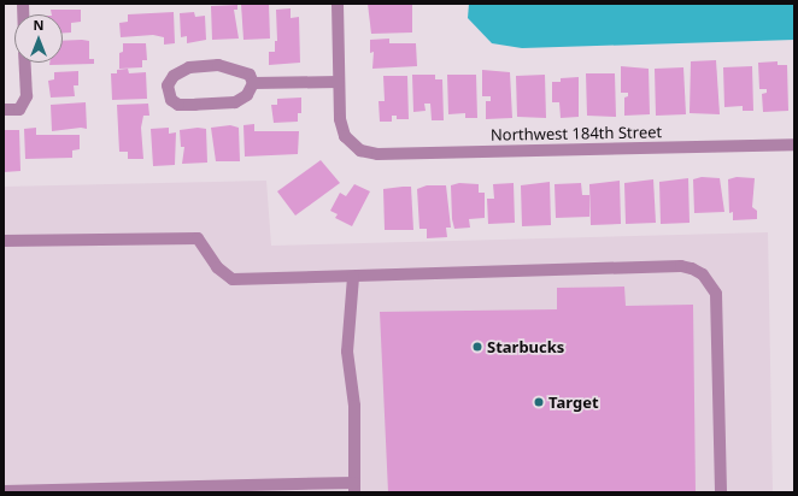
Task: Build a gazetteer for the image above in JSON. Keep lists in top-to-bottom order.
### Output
{
  "streets": {
    "street": ["Northwest 184th Street"]
  },
  "places": ["Starbucks", "Target"],
  "north": "top"
}
